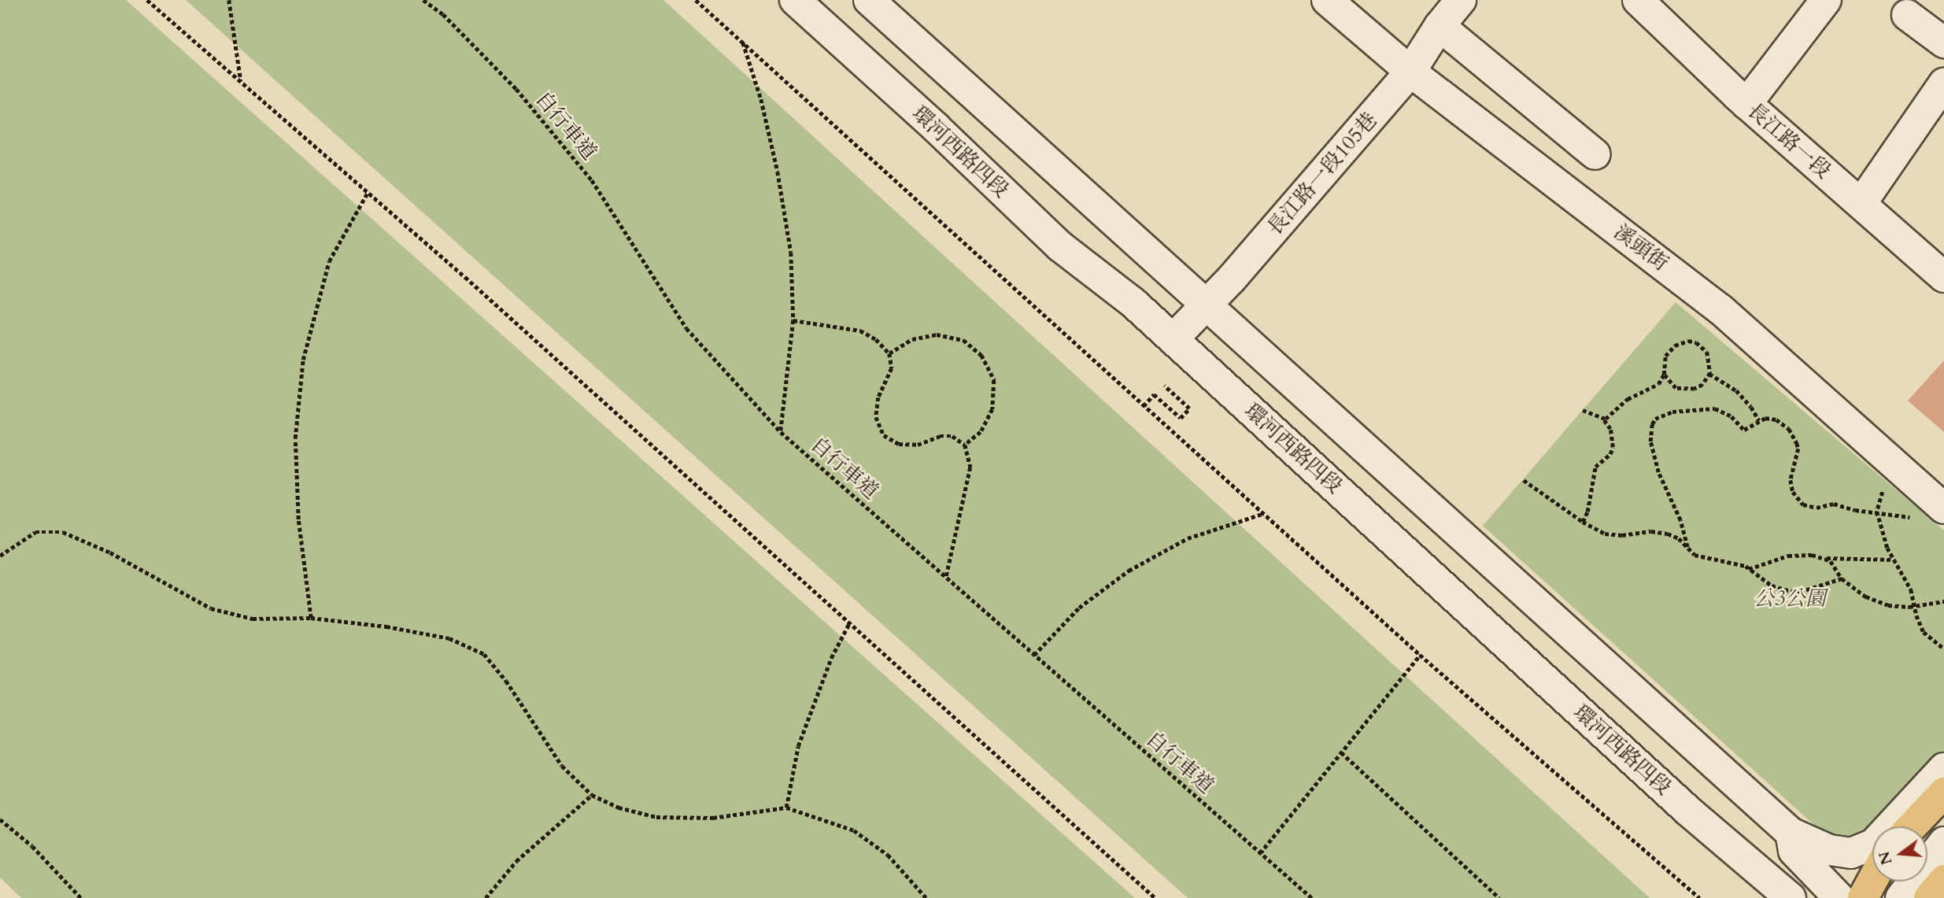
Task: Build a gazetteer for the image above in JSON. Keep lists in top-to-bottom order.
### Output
{
  "streets": {
    "street": [
      "長江路一段",
      "環河西路四段",
      "長江路一段105巷",
      "溪頭街"
    ],
    "path": ["自行車道"]
  },
  "crossings": [
    ["環河西路四段", "長江路一段105巷"],
    ["長江路一段105巷", "溪頭街"]
  ],
  "parks": ["公3公園"],
  "north": "left"
}
